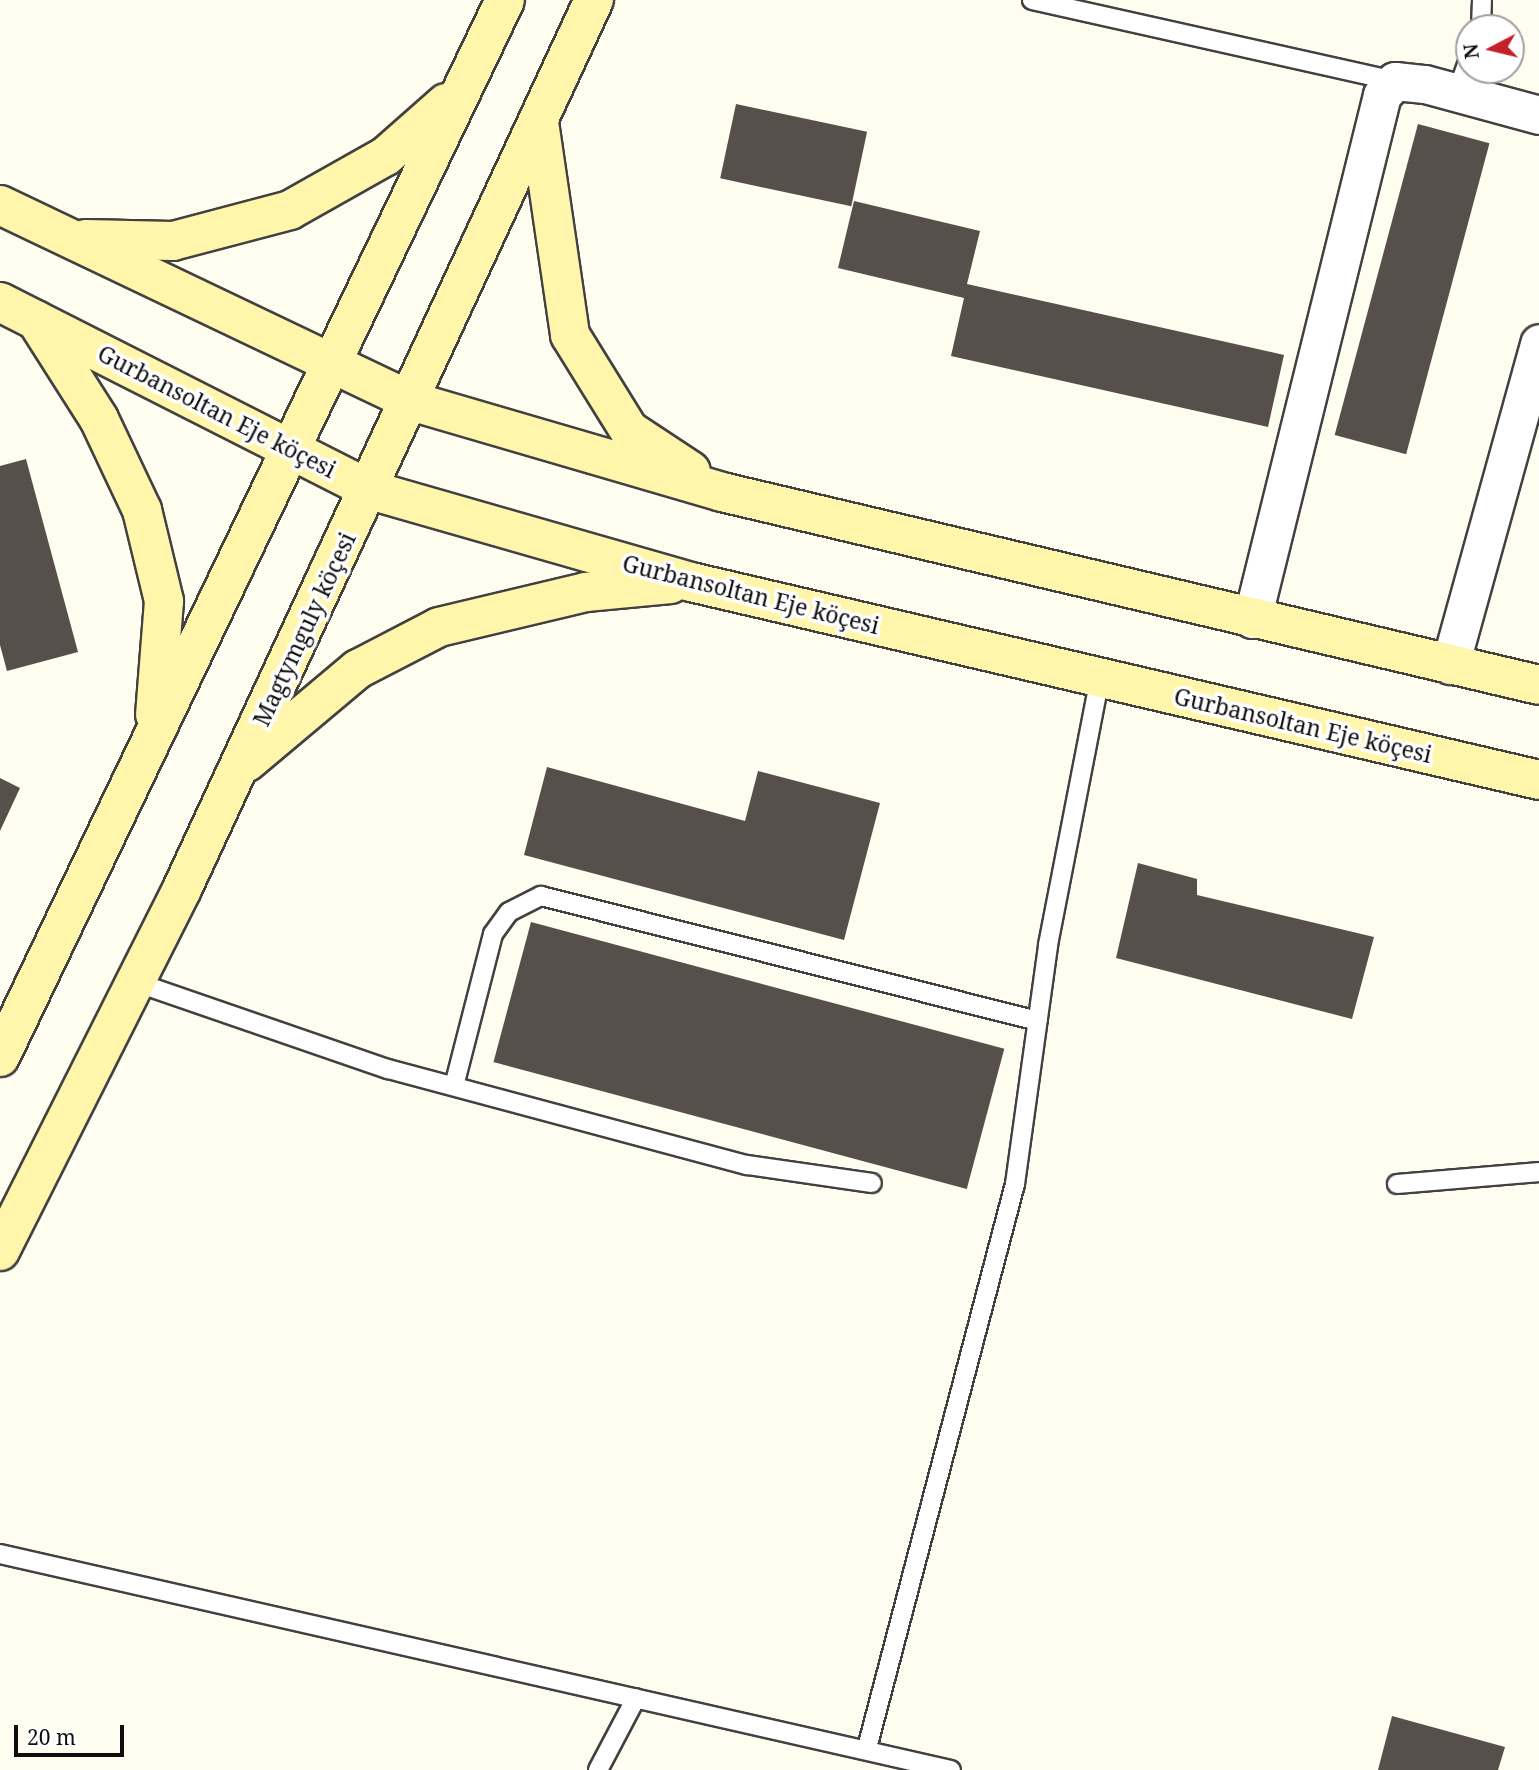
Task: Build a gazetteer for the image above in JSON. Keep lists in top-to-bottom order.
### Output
{
  "streets": {
    "main road": ["Gurbansoltan Eje köçesi", "Magtymguly köçesi"]
  },
  "crossings": [
    ["Gurbansoltan Eje köçesi", "Magtymguly köçesi"]
  ],
  "scale_bar": "20 m",
  "north": "left"
}
